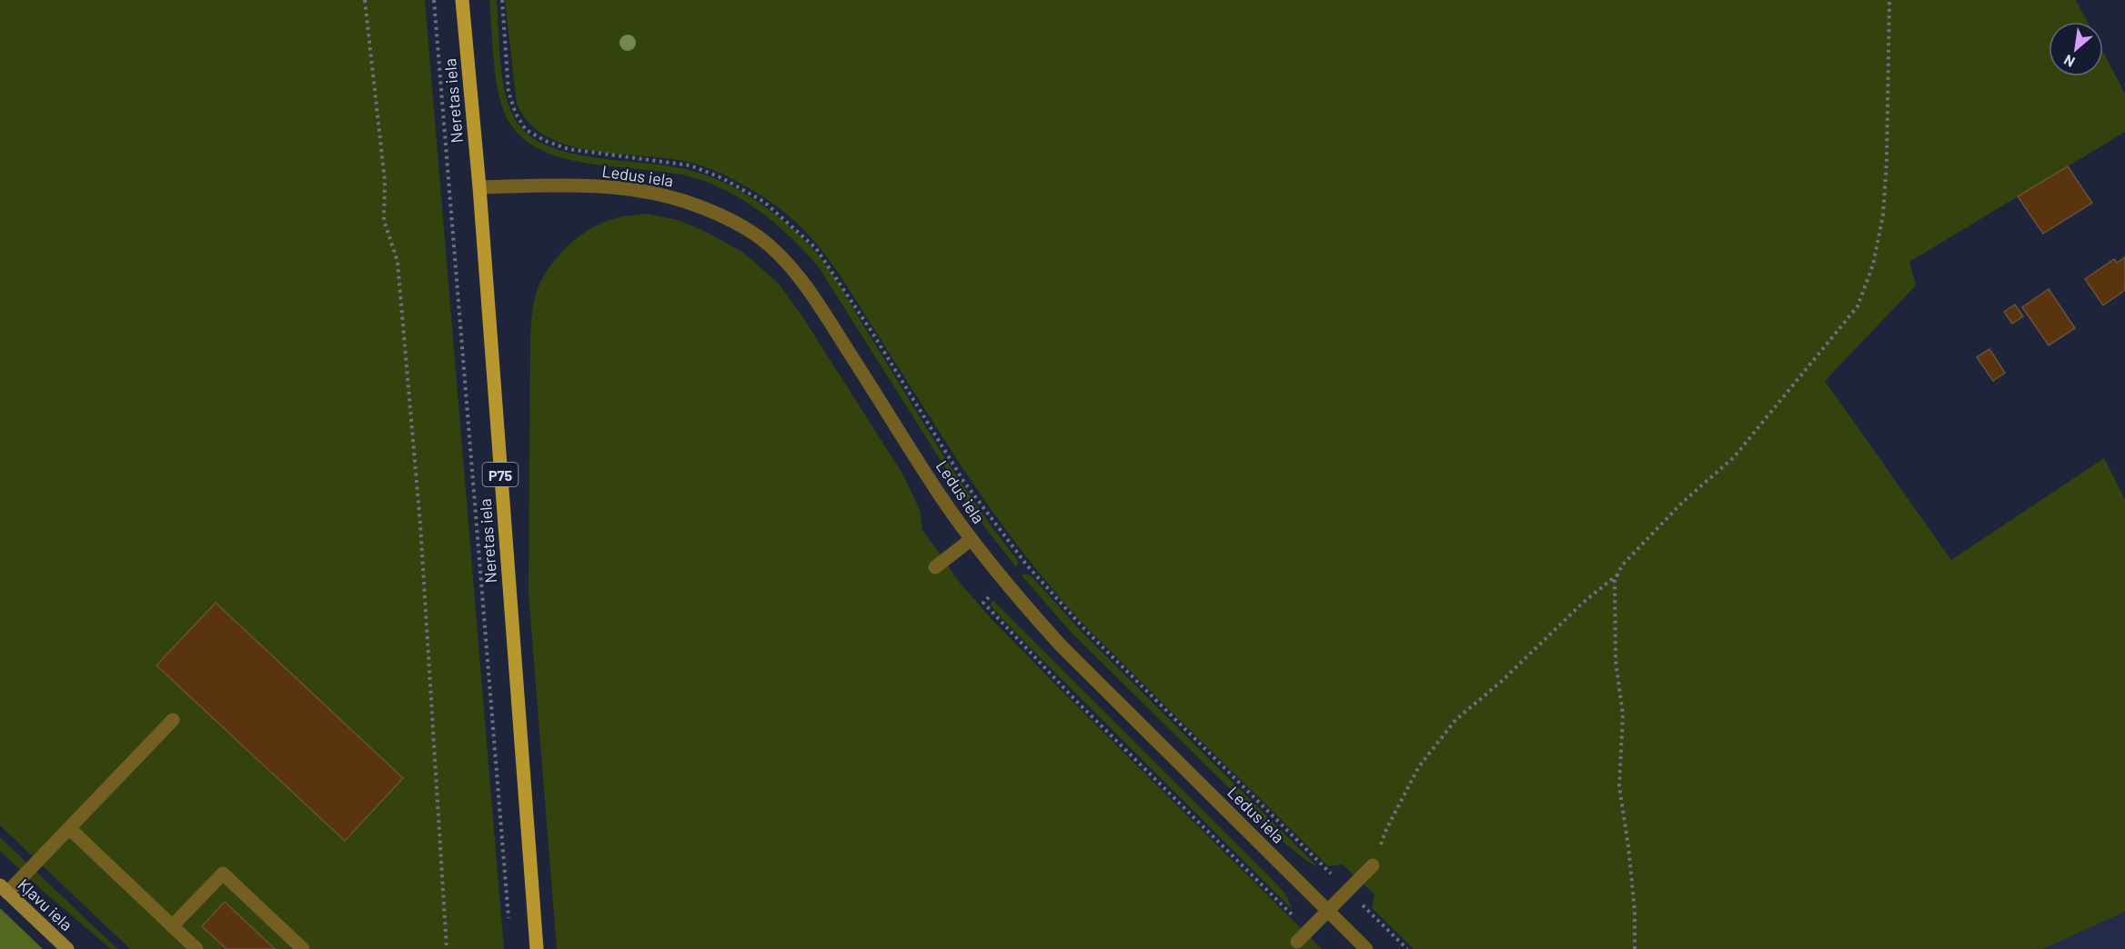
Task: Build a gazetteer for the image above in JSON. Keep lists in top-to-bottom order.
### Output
{
  "streets": {
    "main road": ["Neretas iela", "P75"],
    "street": ["Ledus iela", "Kļavu iela"]
  },
  "crossings": [
    ["Neretas iela", "Ledus iela"]
  ],
  "north": "bottom left"
}
